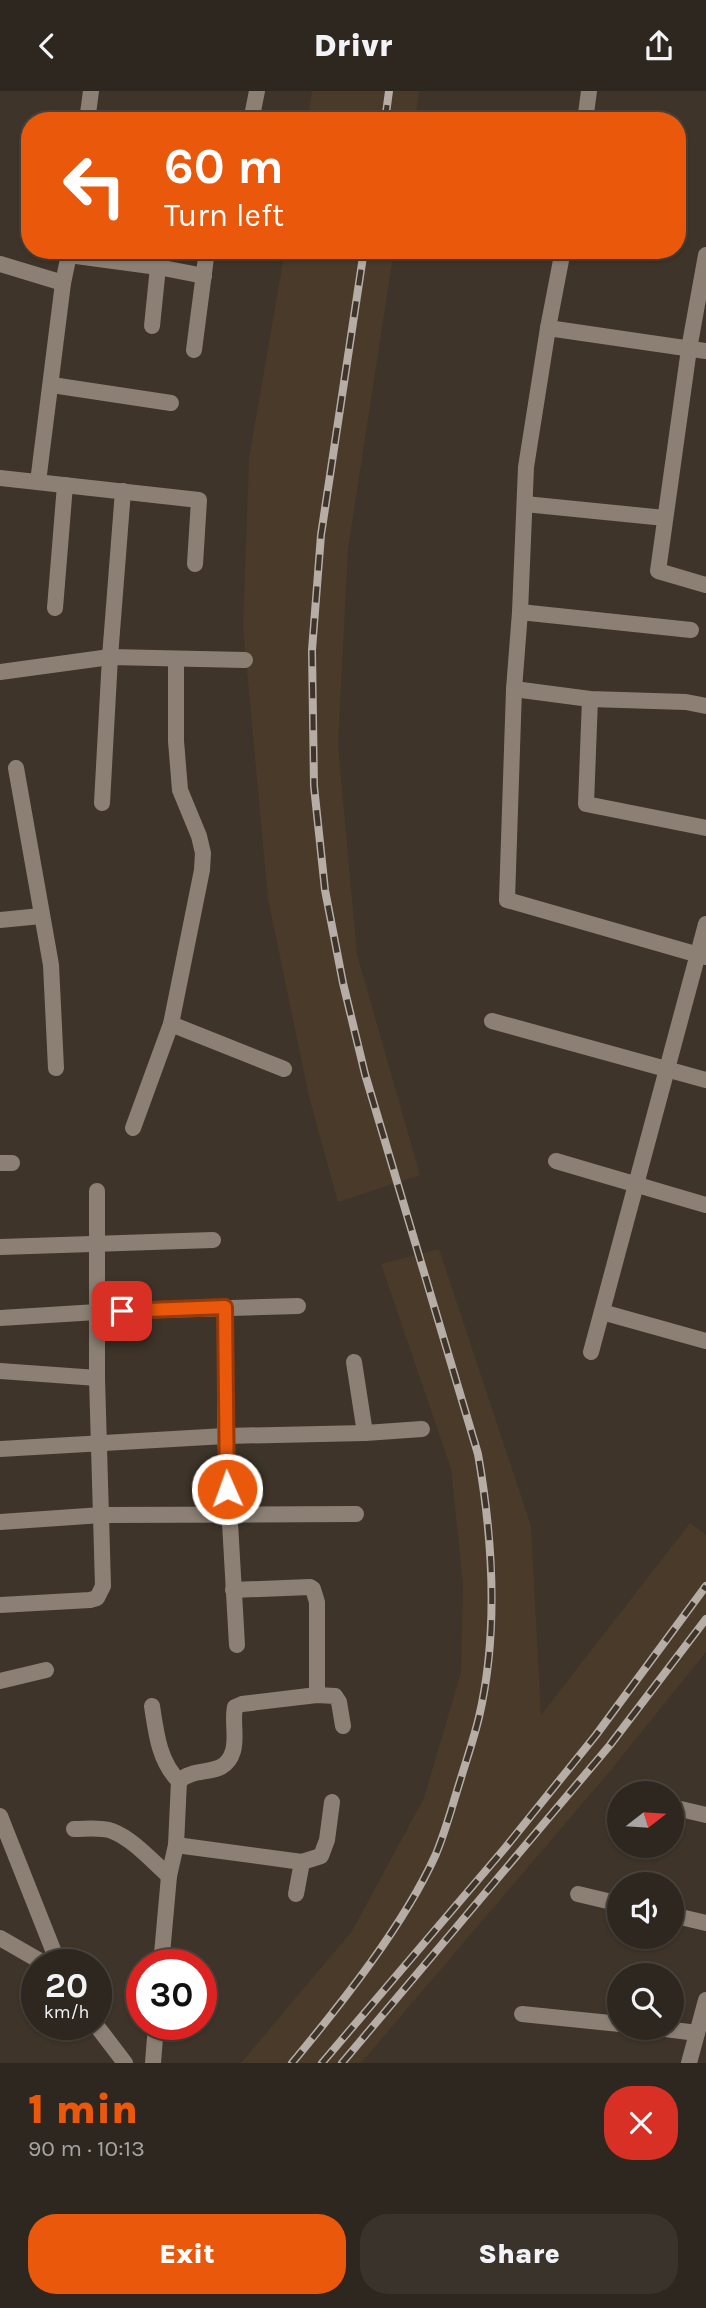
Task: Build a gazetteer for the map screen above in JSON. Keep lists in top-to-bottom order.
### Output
{
  "north": "right",
  "page": {
    "header": "Drivr",
    "turn": ["60 m", "Turn left"],
    "speed": "20 km/h",
    "limit": "30",
    "heading": ["1 min", "90 m · 10:13"],
    "buttons": ["Exit", "Share"]
  }
}
